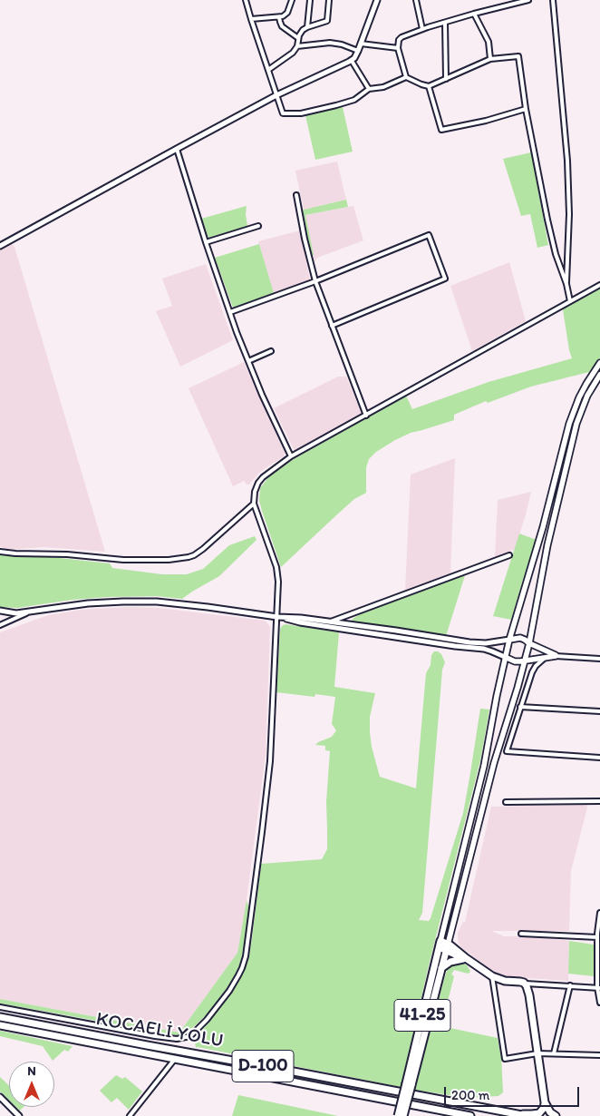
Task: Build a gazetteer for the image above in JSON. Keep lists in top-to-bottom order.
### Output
{
  "streets": {
    "highway": ["41-25", "KOCAELİ YOLU", "D-100"]
  },
  "scale_bar": "200 m",
  "north": "top"
}
